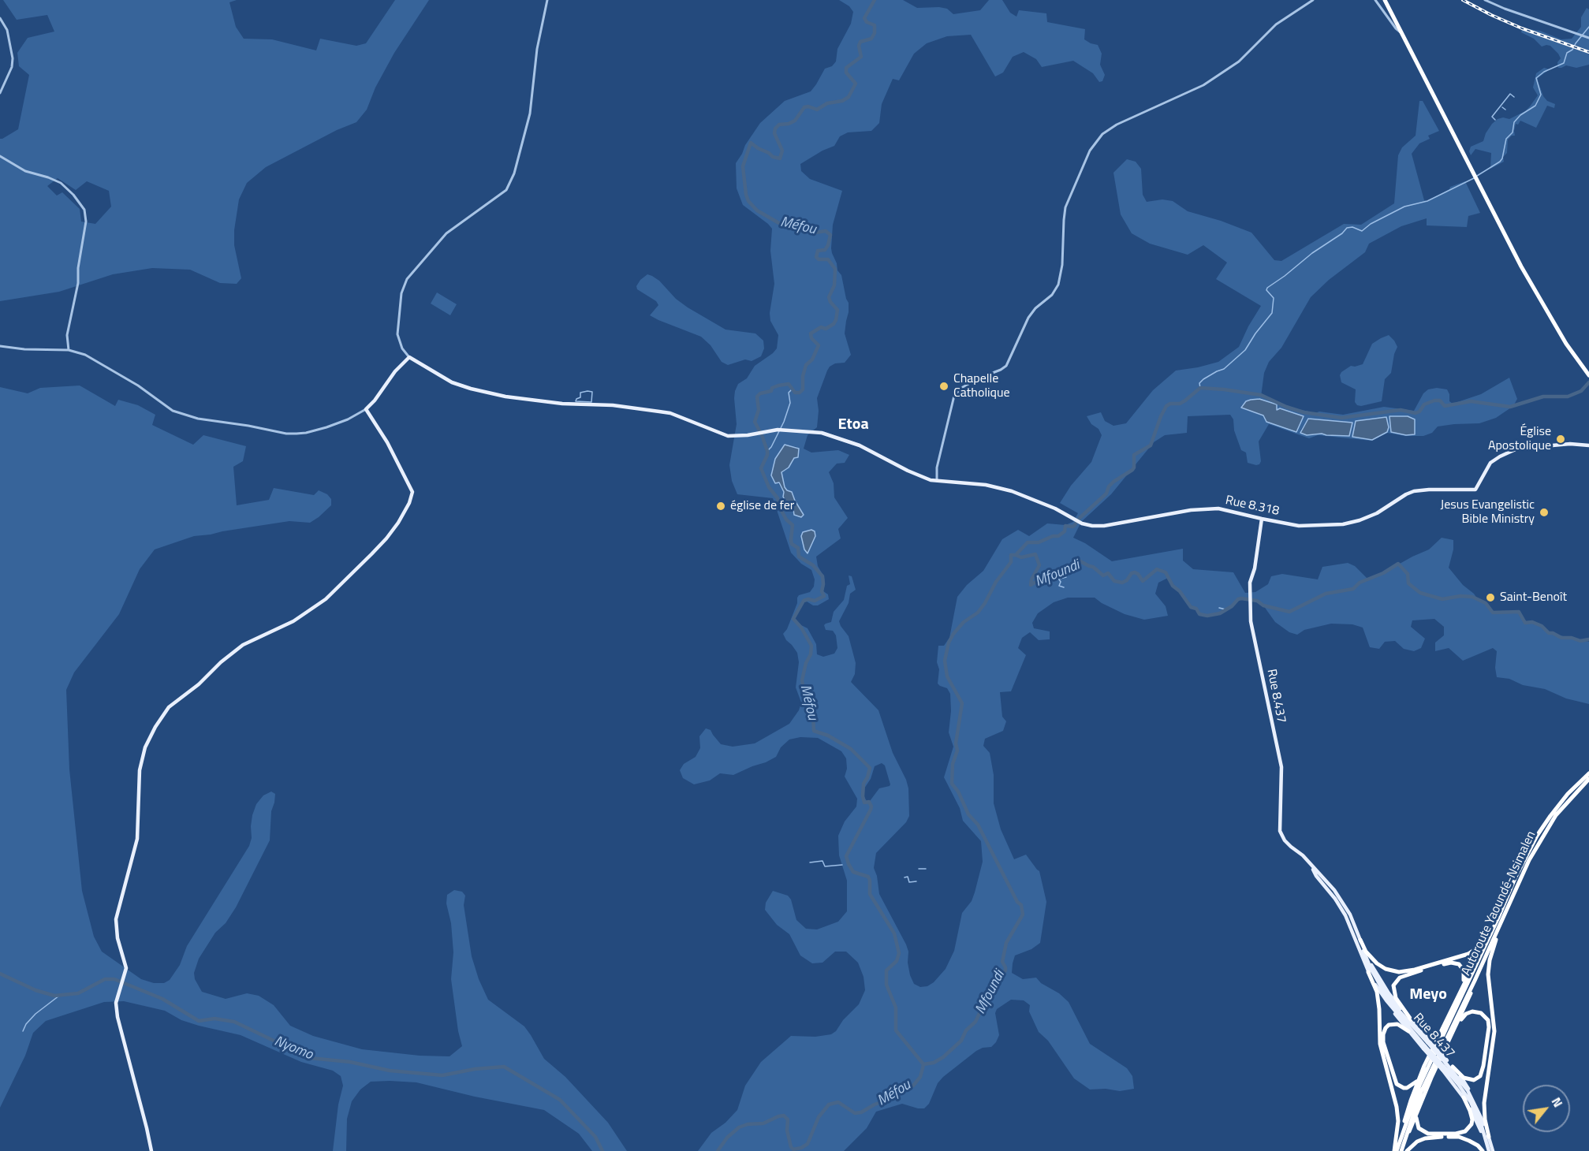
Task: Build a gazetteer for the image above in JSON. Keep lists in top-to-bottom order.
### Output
{
  "streets": {
    "highway": ["Autoroute Yaoundé-Nsimalen"],
    "main road": ["Rue 8.318", "Rue 8.437"]
  },
  "crossings": [
    ["Rue 8.318", "Rue 8.437"]
  ],
  "districts": ["Etoa", "Meyo"],
  "water": ["Méfou", "Mfoundi", "Nyomo"],
  "places": [
    "Chapelle Catholique",
    "Église Apostolique",
    "église de fer",
    "Jesus Evangelistic Bible Ministry",
    "Saint-Benoît"
  ],
  "north": "top right"
}
